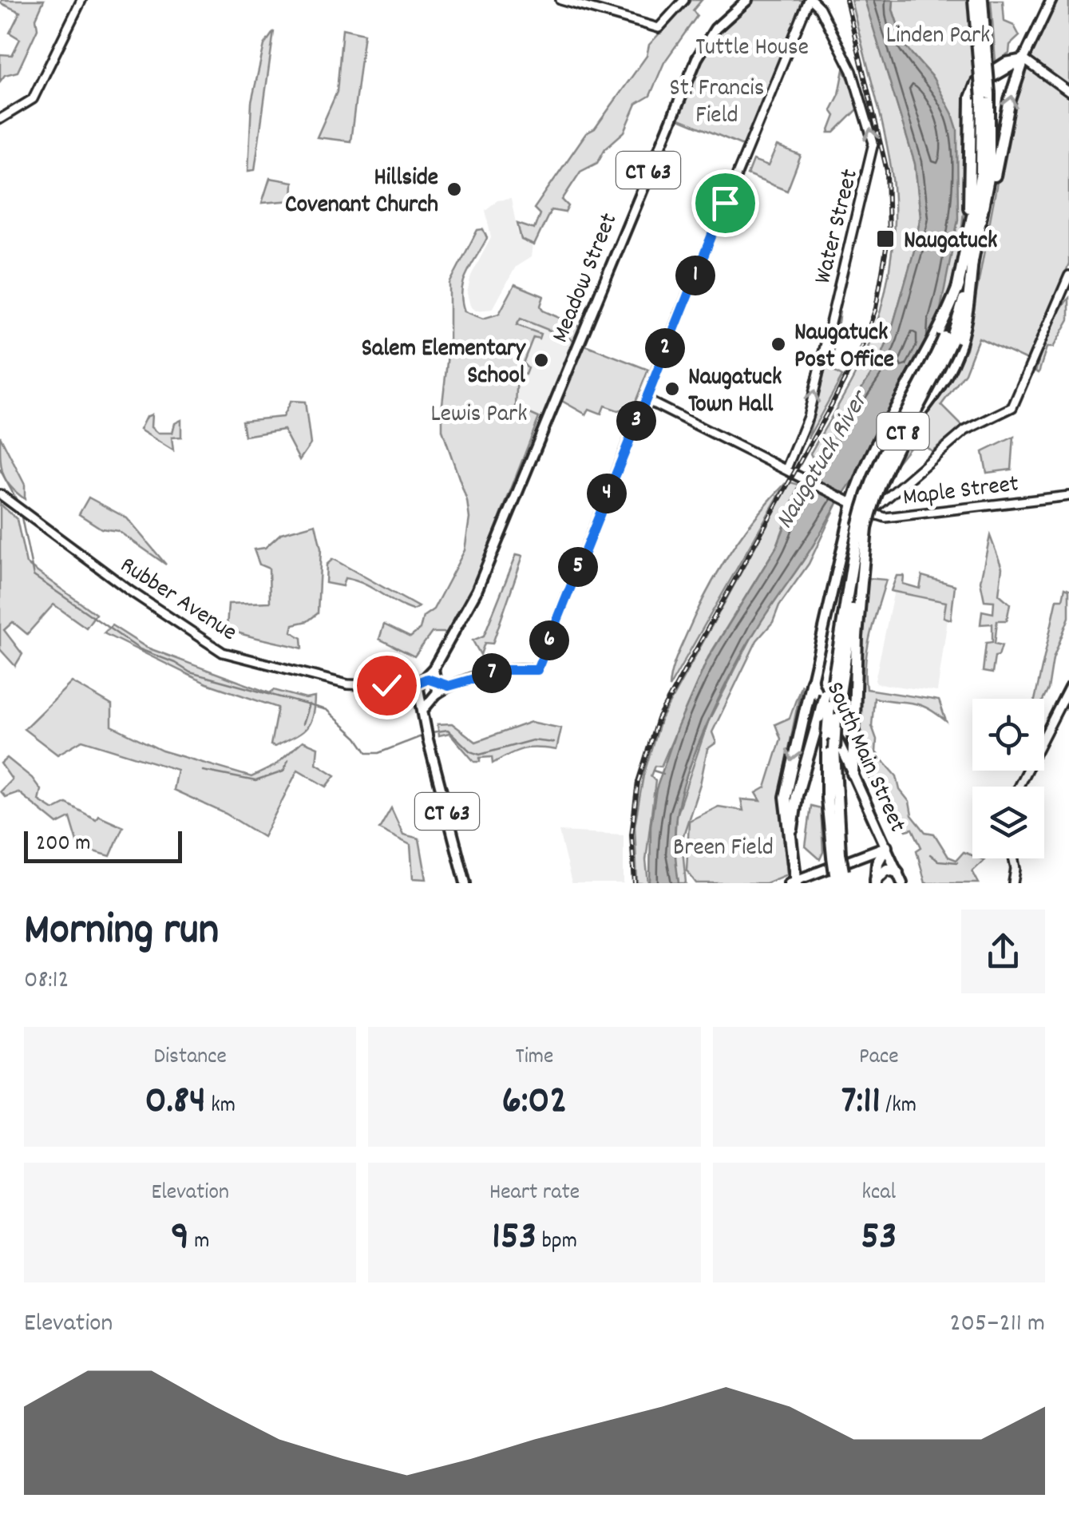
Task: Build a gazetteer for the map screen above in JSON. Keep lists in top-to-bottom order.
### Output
{
  "streets": {
    "highway": ["CT 8"],
    "main road": ["CT 63", "Meadow Street", "South Main Street"],
    "street": ["Water Street", "Maple Street", "Rubber Avenue"]
  },
  "crossings": [
    ["CT 63", "Meadow Street"],
    ["CT 63", "Rubber Avenue"],
    ["Water Street", "Maple Street"],
    ["Meadow Street", "Rubber Avenue"],
    ["Maple Street", "South Main Street"]
  ],
  "one_way": ["Water Street"],
  "water": ["Naugatuck River"],
  "parks": [
    "Linden Park",
    "Tuttle House",
    "St. Francis Field",
    "Lewis Park",
    "Breen Field"
  ],
  "places": {
    "other": [
      "Hillside Covenant Church",
      "Naugatuck Post Office",
      "Salem Elementary School",
      "Naugatuck Town Hall"
    ],
    "transit": ["Naugatuck"]
  },
  "scale_bar": "200 m",
  "page": {
    "pins": [
      "1",
      "2",
      "3",
      "4",
      "5",
      "6",
      "7"
    ],
    "scale": "200 m",
    "heading": ["Morning run", "08:12"],
    "stats": [
      ["Distance", "0.84 km"],
      ["Time", "6:02"],
      ["Pace", "7:11 /km"],
      ["Elevation", "9 m"],
      ["Heart rate", "153 bpm"],
      ["kcal", "53"]
    ],
    "chart": ["Elevation", "205–211 m"]
  }
}
